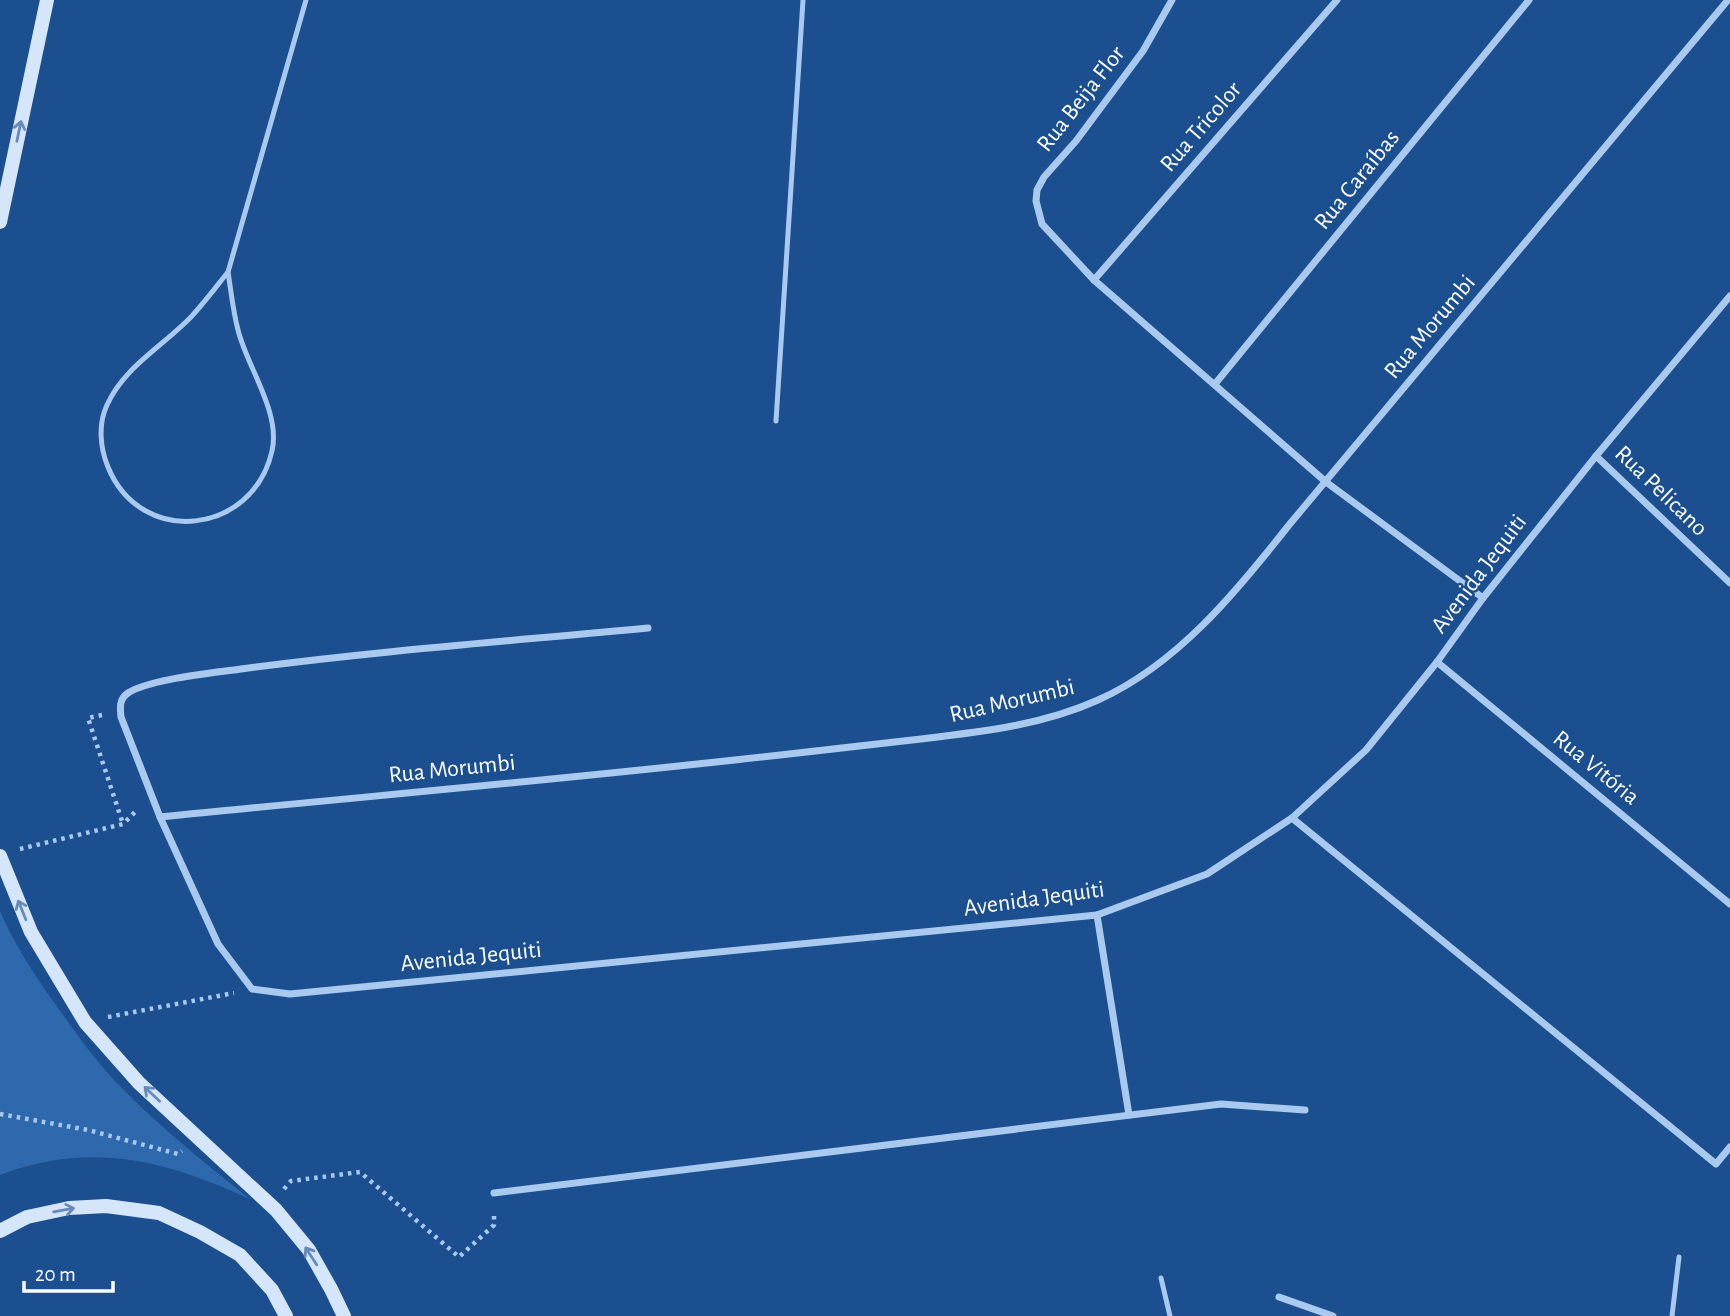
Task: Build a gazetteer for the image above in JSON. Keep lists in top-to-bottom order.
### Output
{
  "streets": {
    "street": [
      "Rua Beija Flor",
      "Rua Tricolor",
      "Rua Caraíbas",
      "Rua Morumbi",
      "Rua Pelicano",
      "Avenida Jequiti",
      "Rua Vitória"
    ]
  },
  "crossings": [
    ["Rua Beija Flor", "Rua Tricolor"],
    ["Rua Pelicano", "Avenida Jequiti"],
    ["Avenida Jequiti", "Rua Vitória"]
  ],
  "scale_bar": "20 m"
}
